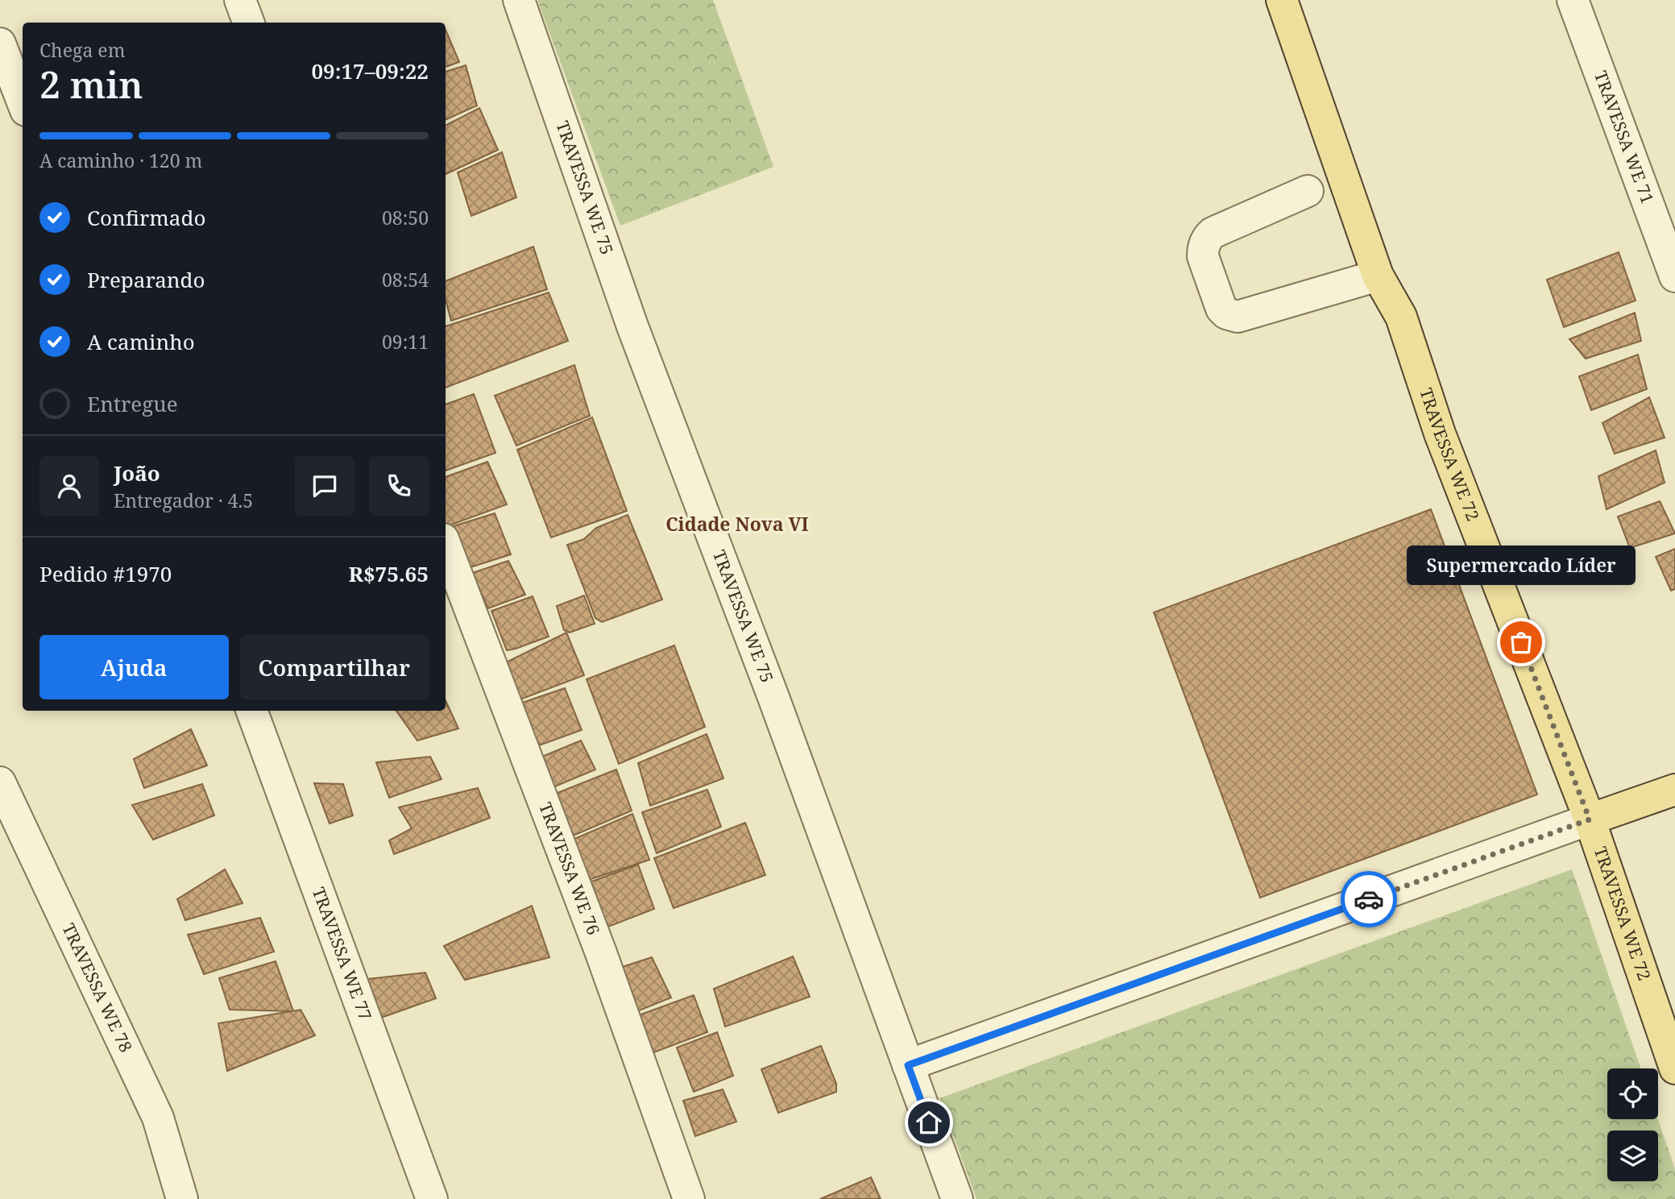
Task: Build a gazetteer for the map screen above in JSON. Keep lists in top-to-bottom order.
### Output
{
  "streets": {
    "main road": ["TRAVESSA WE 72"],
    "street": [
      "TRAVESSA WE 71",
      "TRAVESSA WE 75",
      "TRAVESSA WE 76",
      "TRAVESSA WE 77",
      "TRAVESSA WE 78"
    ]
  },
  "districts": ["Cidade Nova VI"],
  "places": ["Supermercado Líder"],
  "page": {
    "heading": ["2 min", "Chega em", "09:17–09:22"],
    "panel": [
      "João",
      "Entregador · 4.5",
      "Pedido #1970",
      "R$75.65"
    ],
    "bar": "A caminho · 120 m",
    "list": [
      ["Confirmado", "08:50"],
      ["Preparando", "08:54"],
      ["A caminho", "09:11"],
      "Entregue"
    ],
    "bubble": "Supermercado Líder",
    "buttons": ["Ajuda", "Compartilhar"]
  }
}
